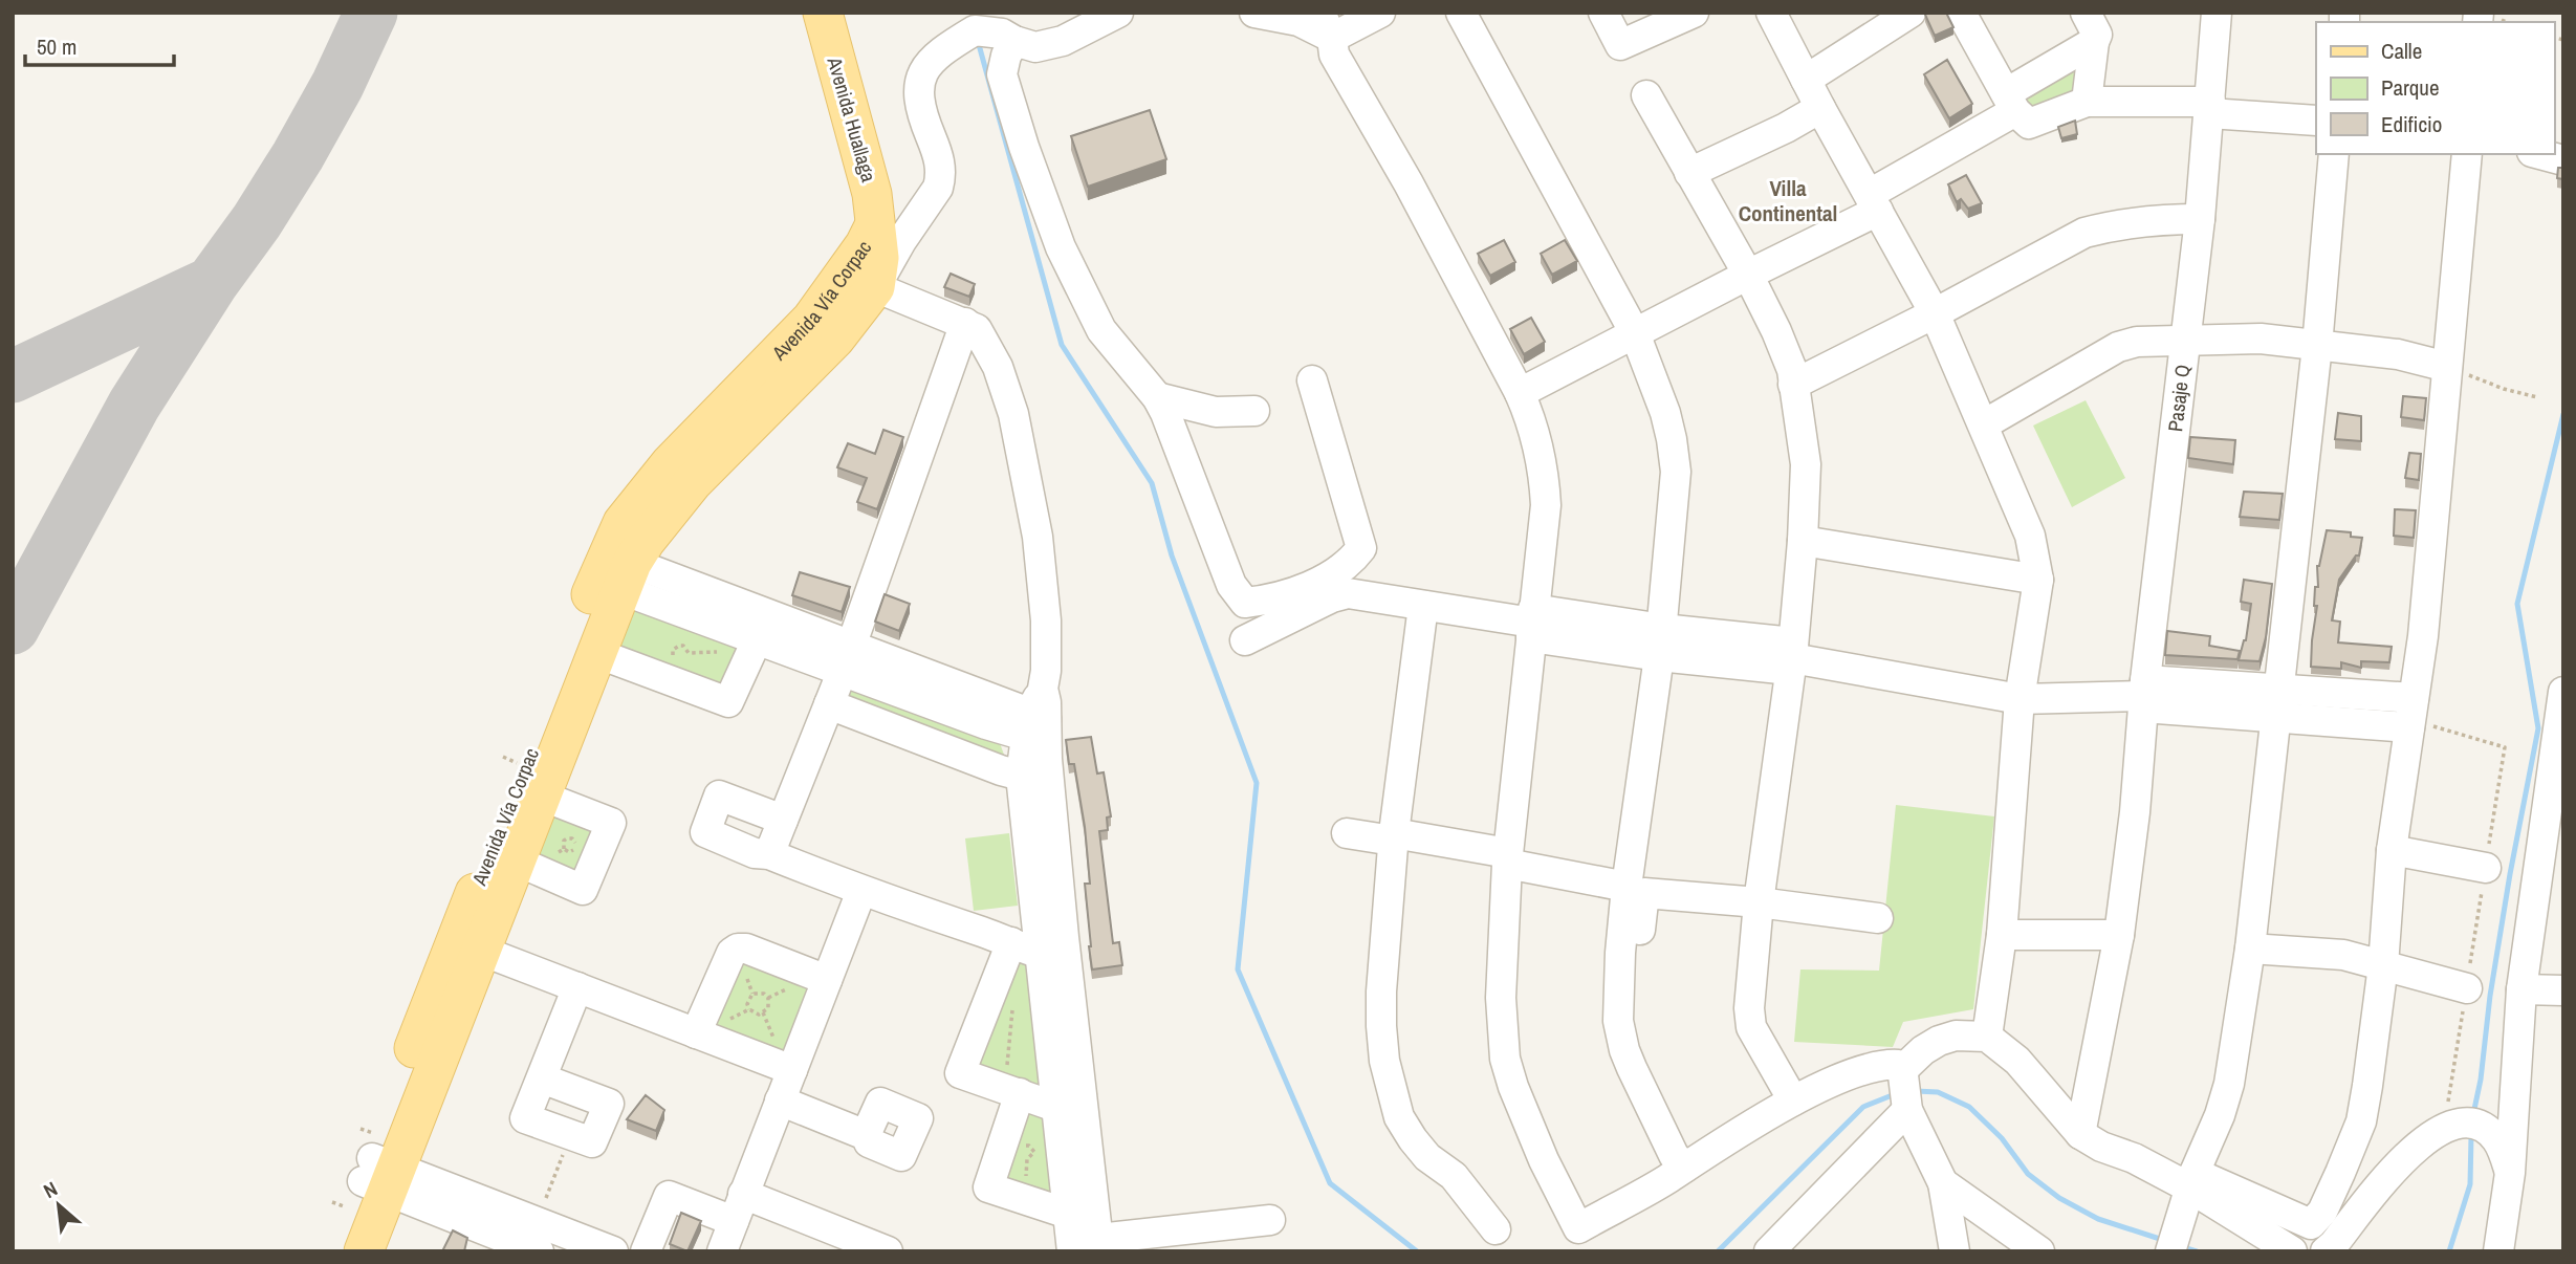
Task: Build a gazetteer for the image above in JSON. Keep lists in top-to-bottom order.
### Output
{
  "streets": {
    "main road": ["Avenida Huallaga", "Avenida Vía Corpac"],
    "street": ["Pasaje Q"]
  },
  "crossings": [
    ["Avenida Huallaga", "Avenida Vía Corpac"]
  ],
  "districts": ["Villa Continental"],
  "legend": ["Calle", "Parque", "Edificio"],
  "scale_bar": "50 m",
  "north": "top left"
}
